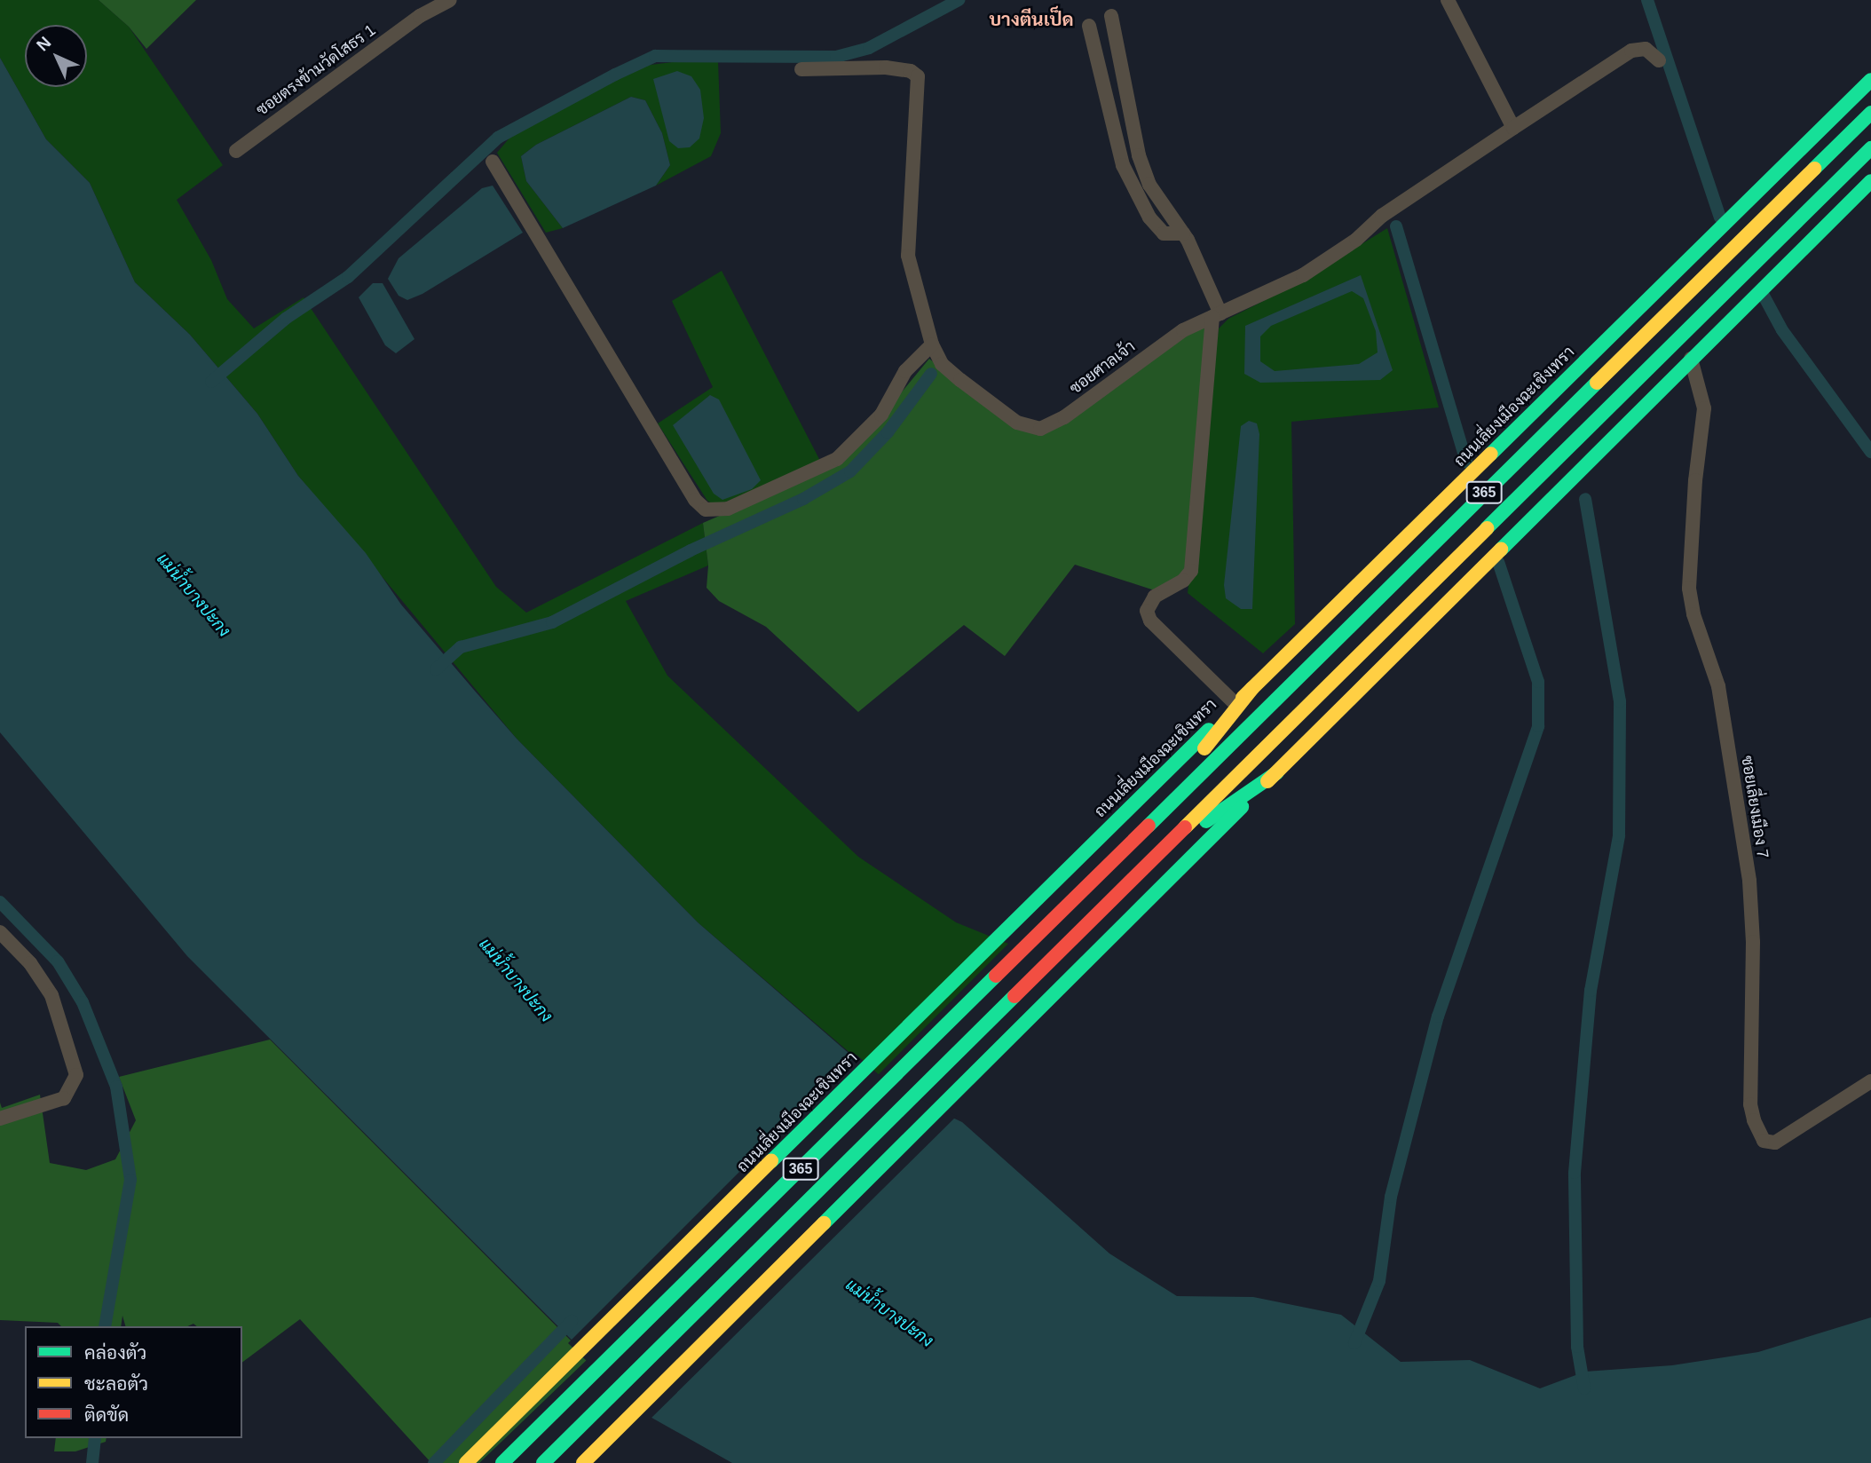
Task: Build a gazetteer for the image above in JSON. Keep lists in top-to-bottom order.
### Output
{
  "streets": {
    "main road": ["ถนนเลี่ยงเมืองฉะเชิงเทรา", "365"],
    "street": ["ซอยตรงข้ามวัดโสธร 1", "ซอยศาลเจ้า", "ซอยเลี่ยงเมือง 7"]
  },
  "districts": ["บางตีนเป็ด"],
  "water": ["แม่น้ำบางปะกง"],
  "legend": ["คล่องตัว", "ชะลอตัว", "ติดขัด"],
  "north": "top left"
}
